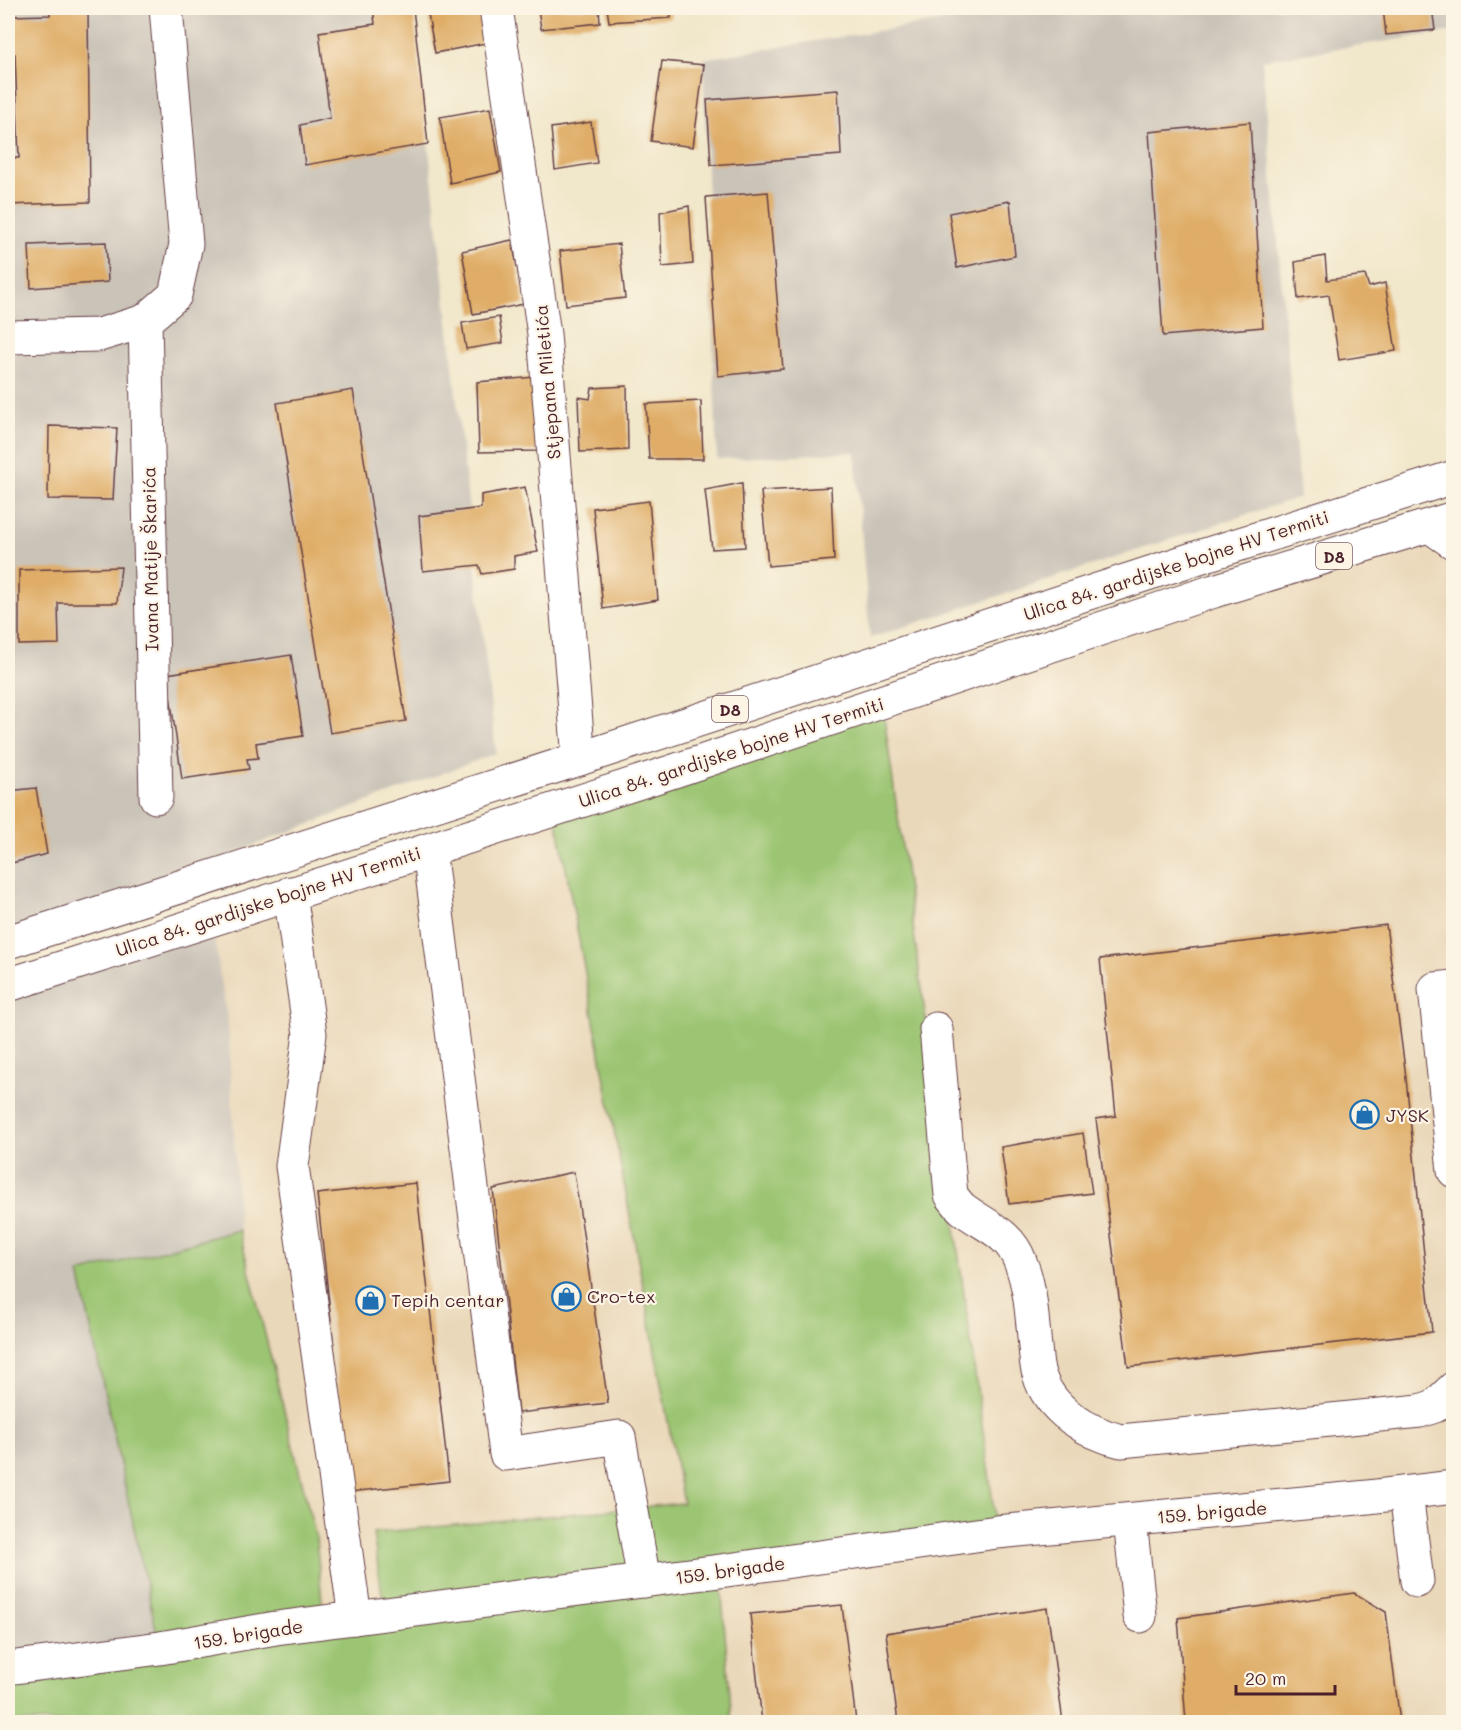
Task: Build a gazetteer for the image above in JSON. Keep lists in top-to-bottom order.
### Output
{
  "streets": {
    "main road": [
      "Stjepana Miletića",
      "D8",
      "Ivana Matije Škarića",
      "Ulica 84. gardijske bojne HV Termiti",
      "159. brigade"
    ]
  },
  "crossings": [
    ["Stjepana Miletića", "Ulica 84. gardijske bojne HV Termiti"]
  ],
  "places": {
    "shop": ["JYSK", "Cro-tex", "Tepih centar"]
  },
  "scale_bar": "20 m"
}
